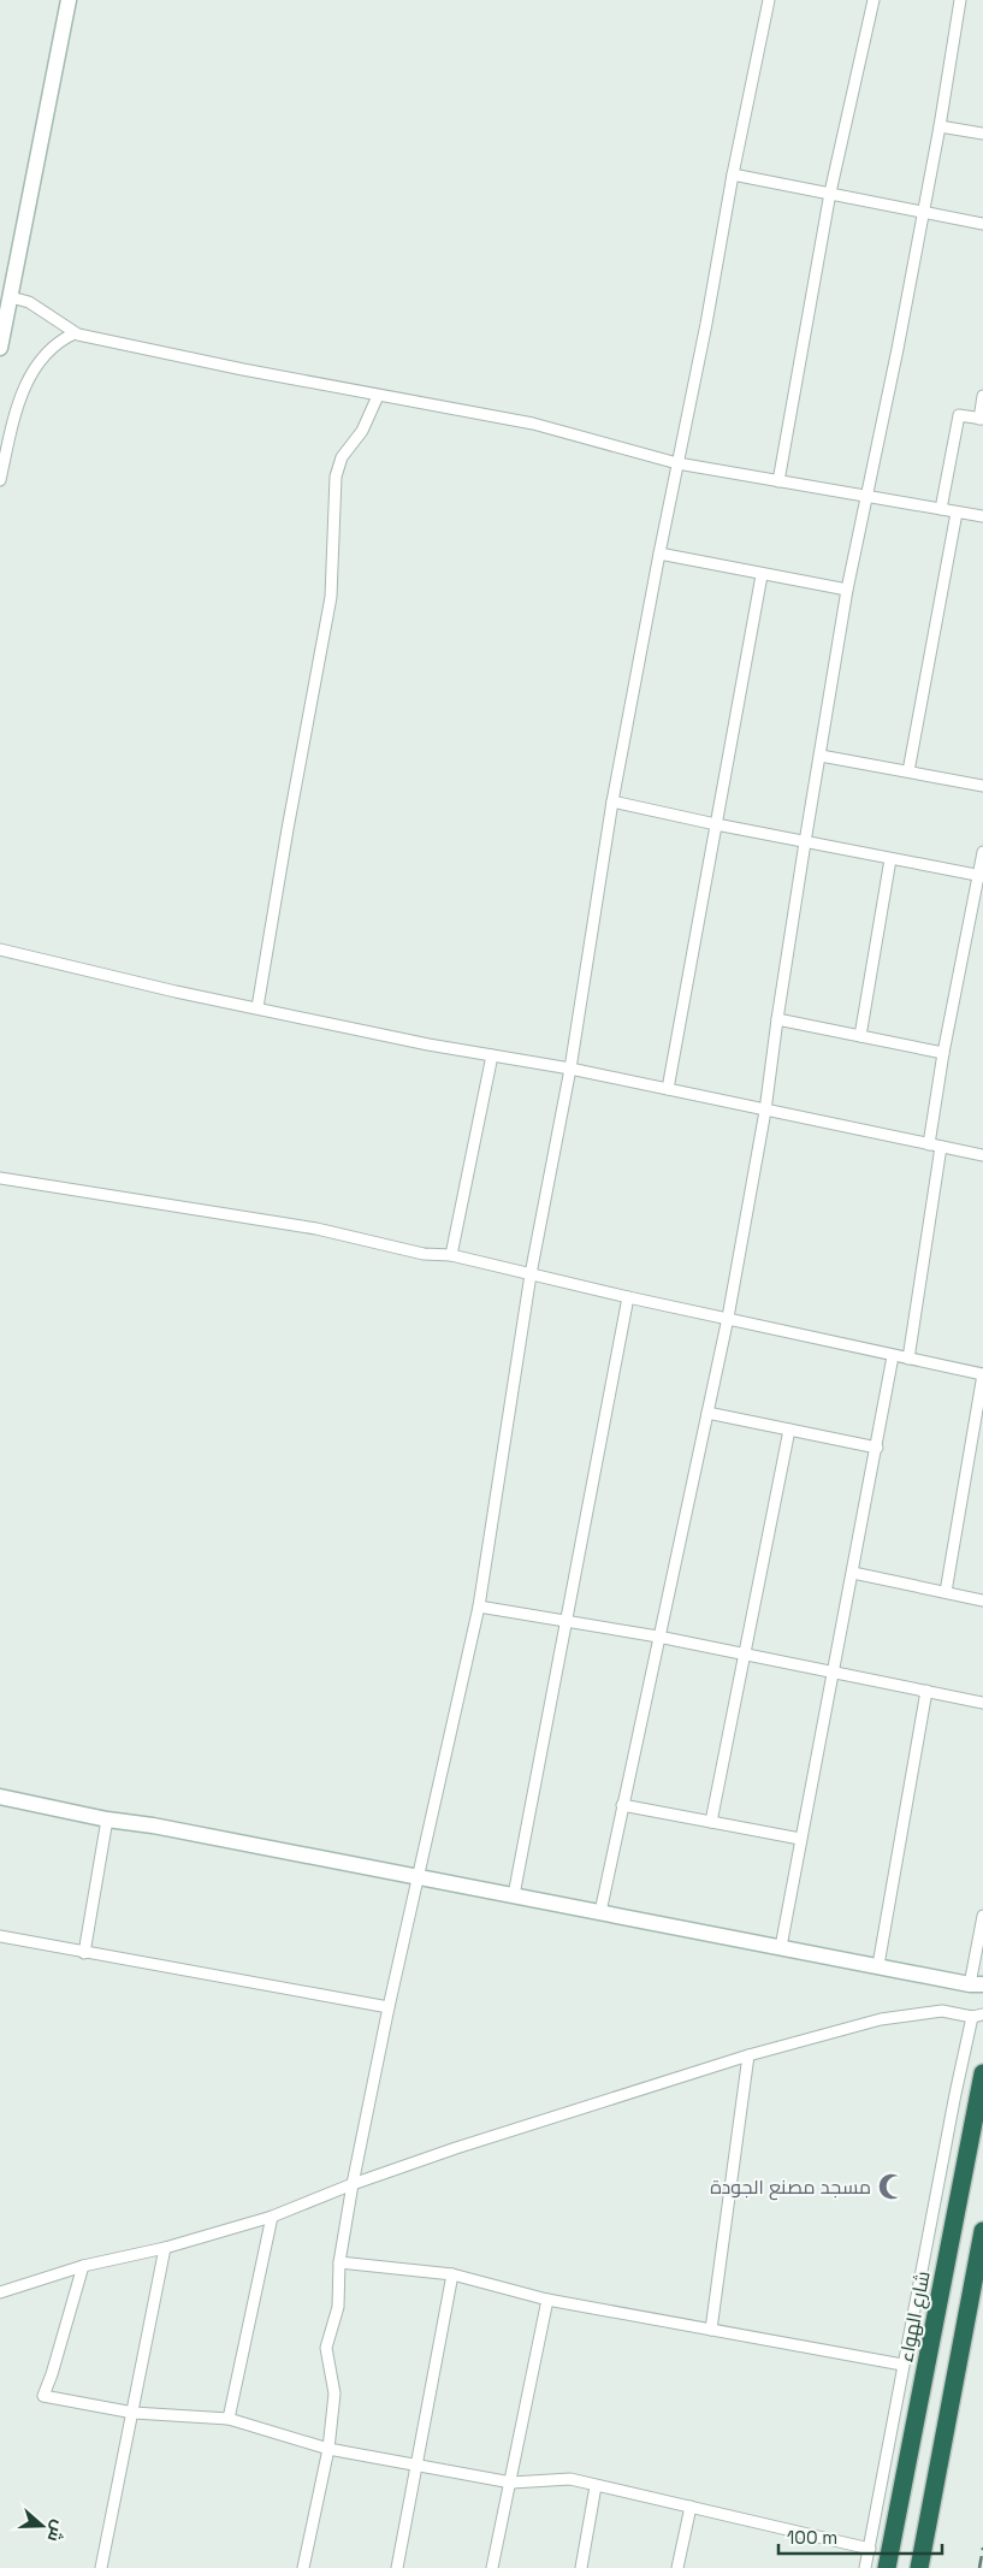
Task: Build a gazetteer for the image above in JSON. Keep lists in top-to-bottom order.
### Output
{
  "streets": {
    "highway": ["شارع الهواء"]
  },
  "places": {
    "mosque": ["مسجد مصنع الجودة"]
  },
  "scale_bar": "100 m",
  "north": "right"
}
